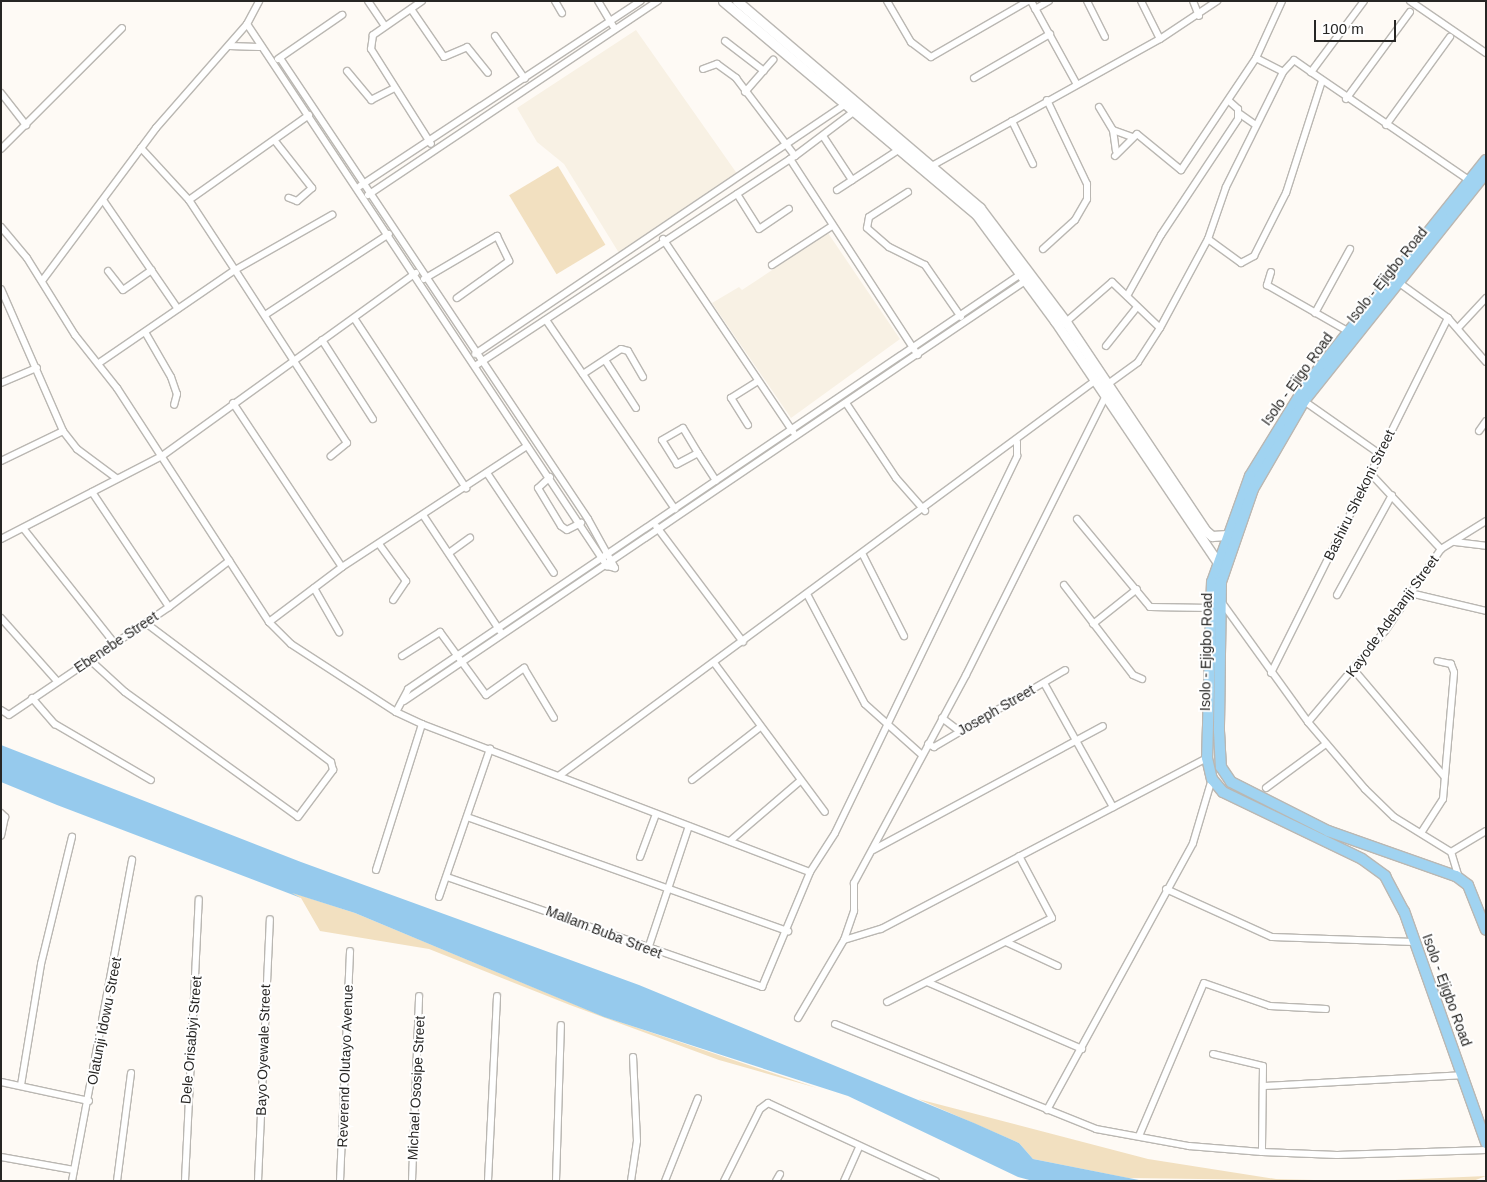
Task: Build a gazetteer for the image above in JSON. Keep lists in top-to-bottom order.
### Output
{
  "streets": {
    "main road": ["Isolo - Ejigbo Road", "Isolo - Ejigo Road"],
    "street": [
      "Bashiru Shekoni Street",
      "Kayode Adebanji Street",
      "Ebenebe Street",
      "Joseph Street",
      "Mallam Buba Street",
      "Olatunji Idowu Street",
      "Dele Orisabiyi Street",
      "Bayo Oyewale Street",
      "Reverend Olutayo Avenue",
      "Michael Ososipe Street"
    ]
  },
  "crossings": [
    ["Isolo - Ejigbo Road", "Isolo - Ejigo Road"]
  ],
  "scale_bar": "100 m"
}
